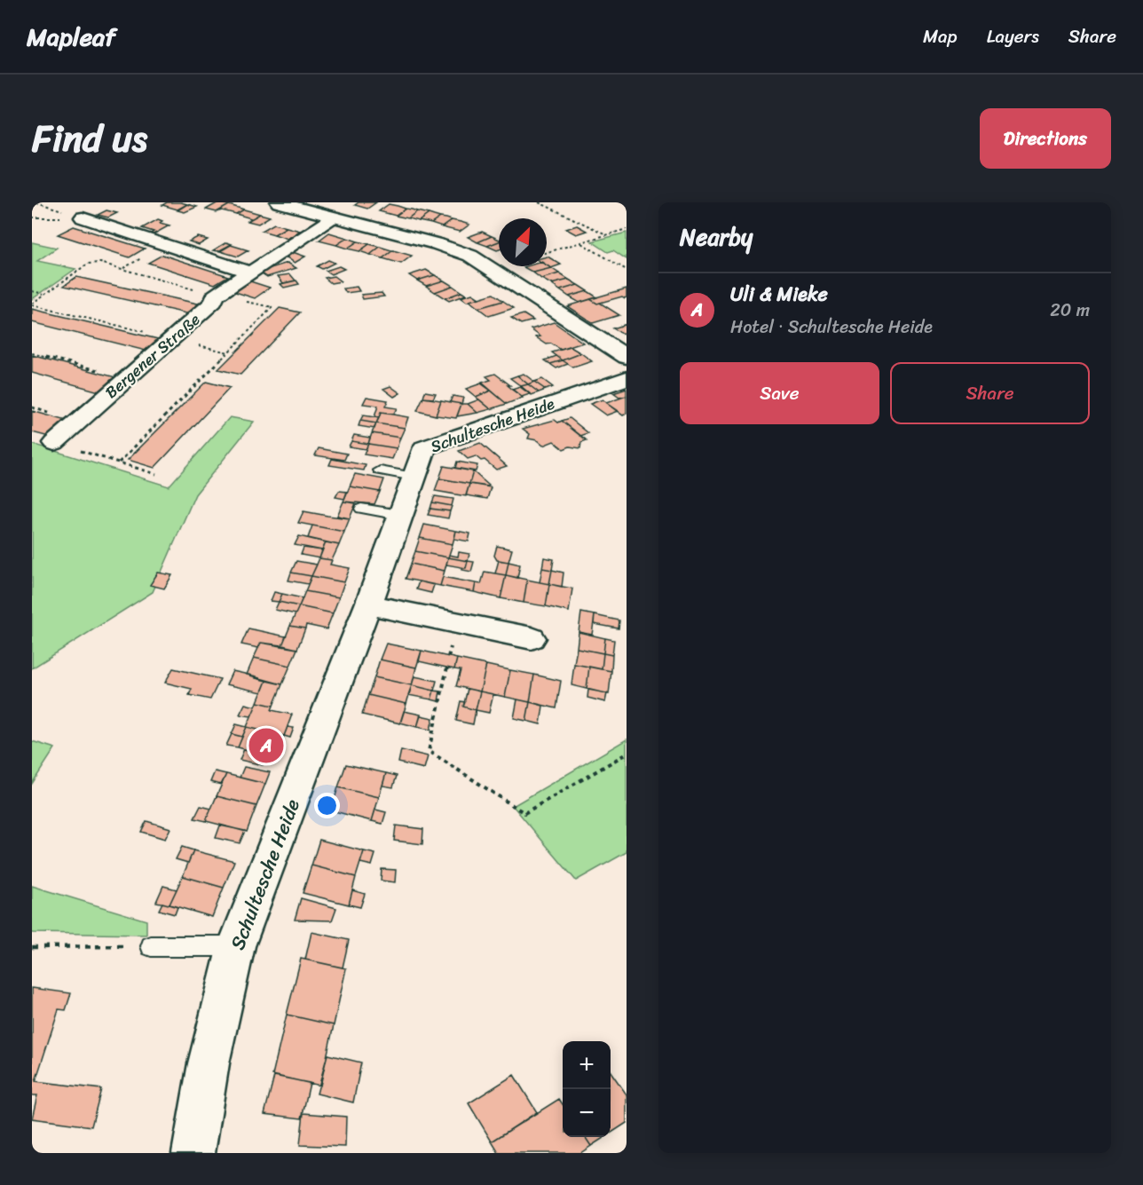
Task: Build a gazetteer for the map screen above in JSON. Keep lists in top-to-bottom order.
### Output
{
  "streets": {
    "street": ["Bergener Straße", "Schultesche Heide"]
  },
  "north": "top right",
  "page": {
    "header": "Mapleaf",
    "nav": ["Map", "Layers", "Share"],
    "title": "Find us",
    "buttons": [
      "Directions",
      ["Save", "Share"]
    ],
    "heading": "Nearby",
    "list": [
      {
        "mark": "A",
        "name": "Uli & Mieke",
        "note": "Hotel · Schultesche Heide",
        "value": "20 m"
      }
    ],
    "pins": "A",
    "map_buttons": ["+", "−"]
  }
}
